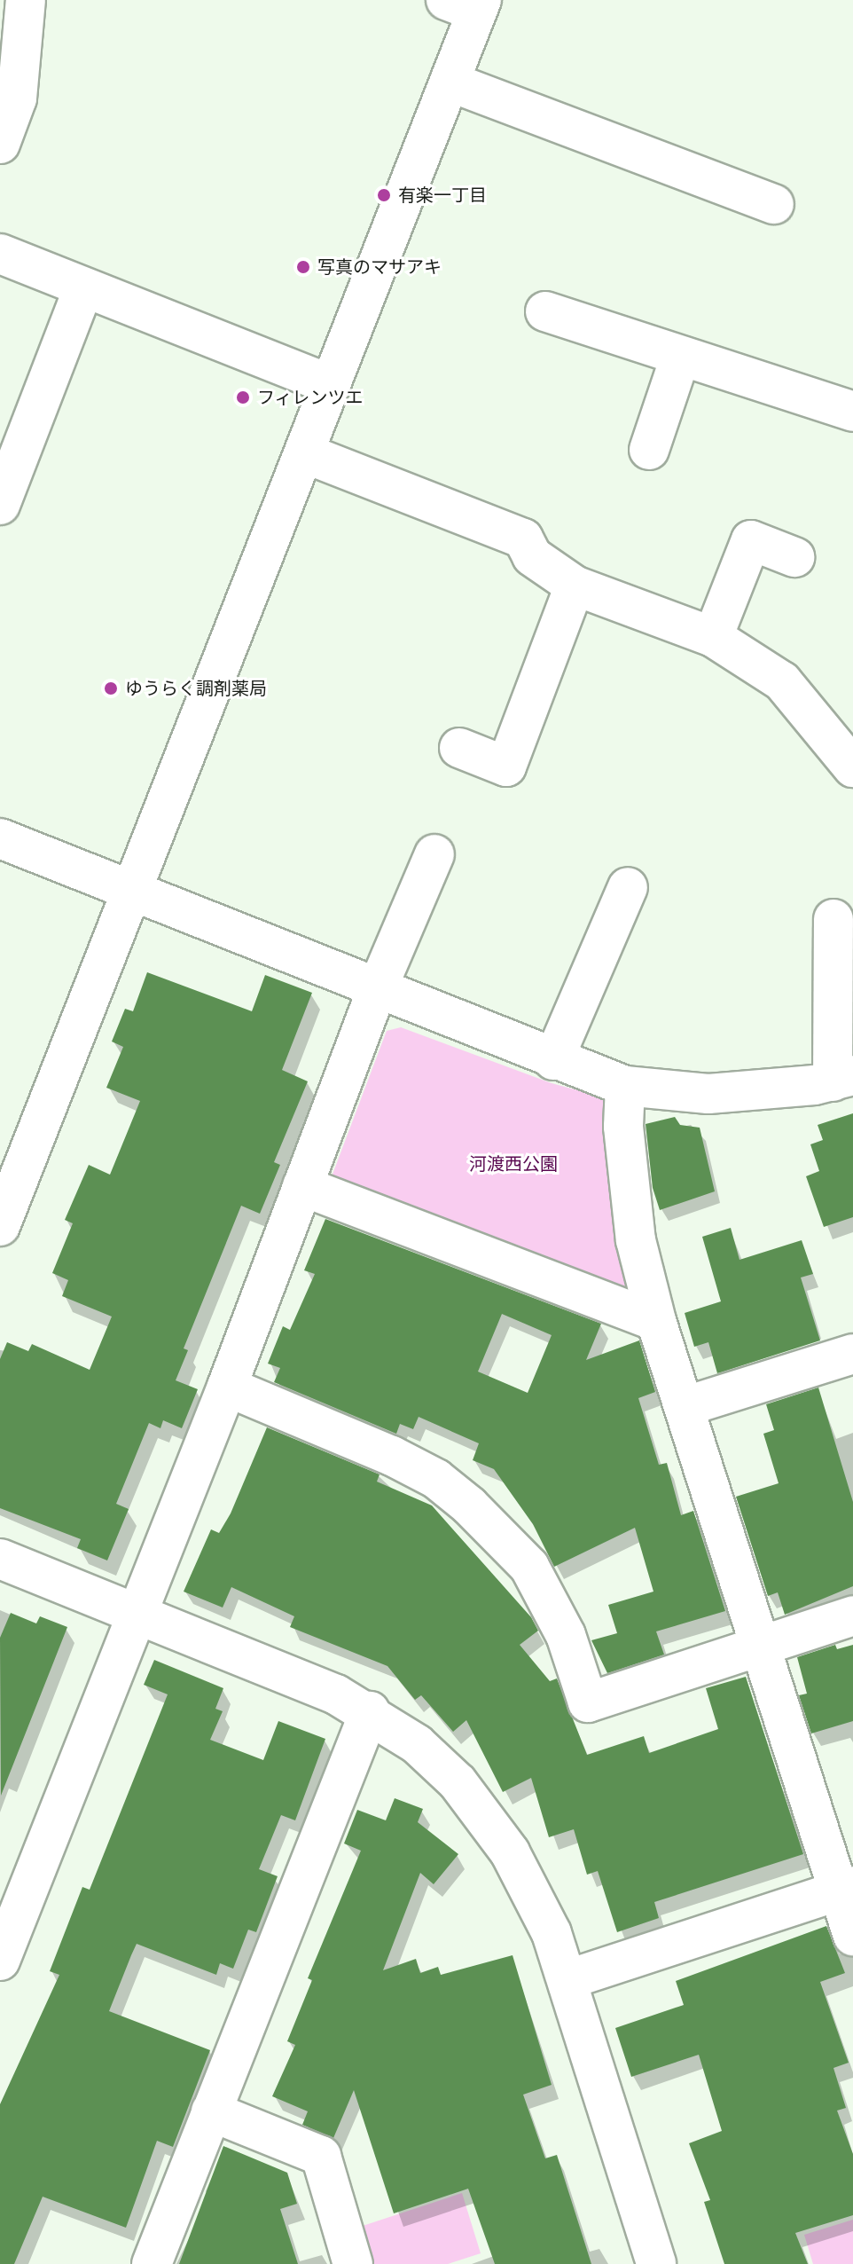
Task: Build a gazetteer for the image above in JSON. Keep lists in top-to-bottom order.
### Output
{
  "parks": ["河渡西公園"],
  "places": [
    "有楽一丁目",
    "写真のマサアキ",
    "フィレンツエ",
    "ゆうらく調剤薬局"
  ]
}
